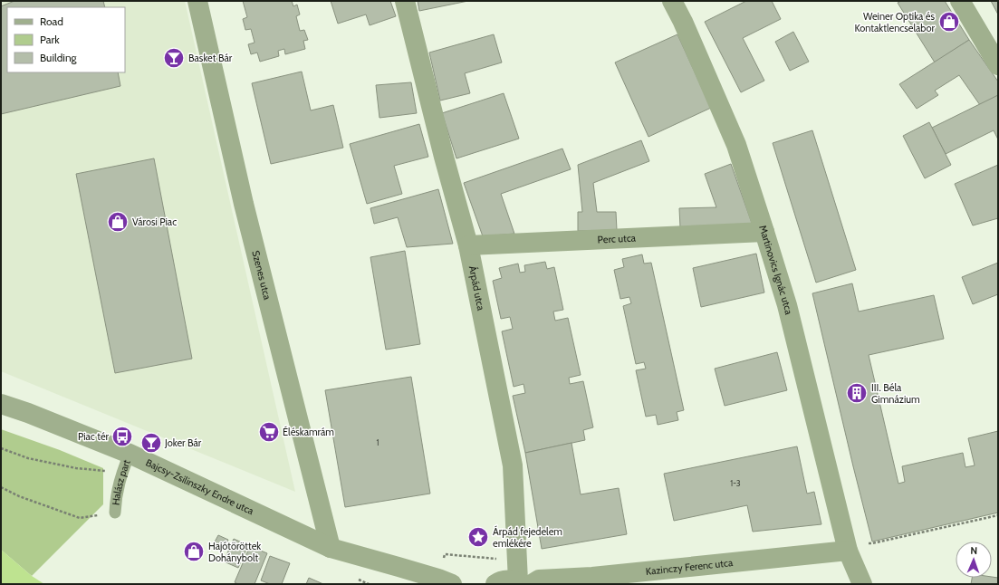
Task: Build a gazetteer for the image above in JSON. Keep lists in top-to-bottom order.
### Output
{
  "streets": {
    "street": [
      "Perc utca",
      "Martinovics Ignác utca",
      "Szenes utca",
      "Árpád utca",
      "Bajcsy-Zsilinszky Endre utca",
      "Kazinczy Ferenc utca"
    ],
    "lane": ["Halász part"]
  },
  "crossings": [
    ["Perc utca", "Martinovics Ignác utca"],
    ["Perc utca", "Árpád utca"],
    ["Martinovics Ignác utca", "Kazinczy Ferenc utca"],
    ["Szenes utca", "Bajcsy-Zsilinszky Endre utca"],
    ["Árpád utca", "Kazinczy Ferenc utca"],
    ["Halász part", "Bajcsy-Zsilinszky Endre utca"]
  ],
  "places": {
    "shop": ["Weiner Optika és Kontaktlencselabor", "Városi Piac", "Hajótöröttek Dohánybolt"],
    "bar": ["Basket Bár", "Joker Bár"],
    "building": ["III. Béla Gimnázium"],
    "supermarket": ["Éléskamrám"],
    "bus stop": ["Piac tér"],
    "place": ["Árpád fejedelem emlékére"]
  },
  "house_numbers": ["1", "1-3"],
  "legend": ["Road", "Park", "Building"],
  "north": "top"
}
